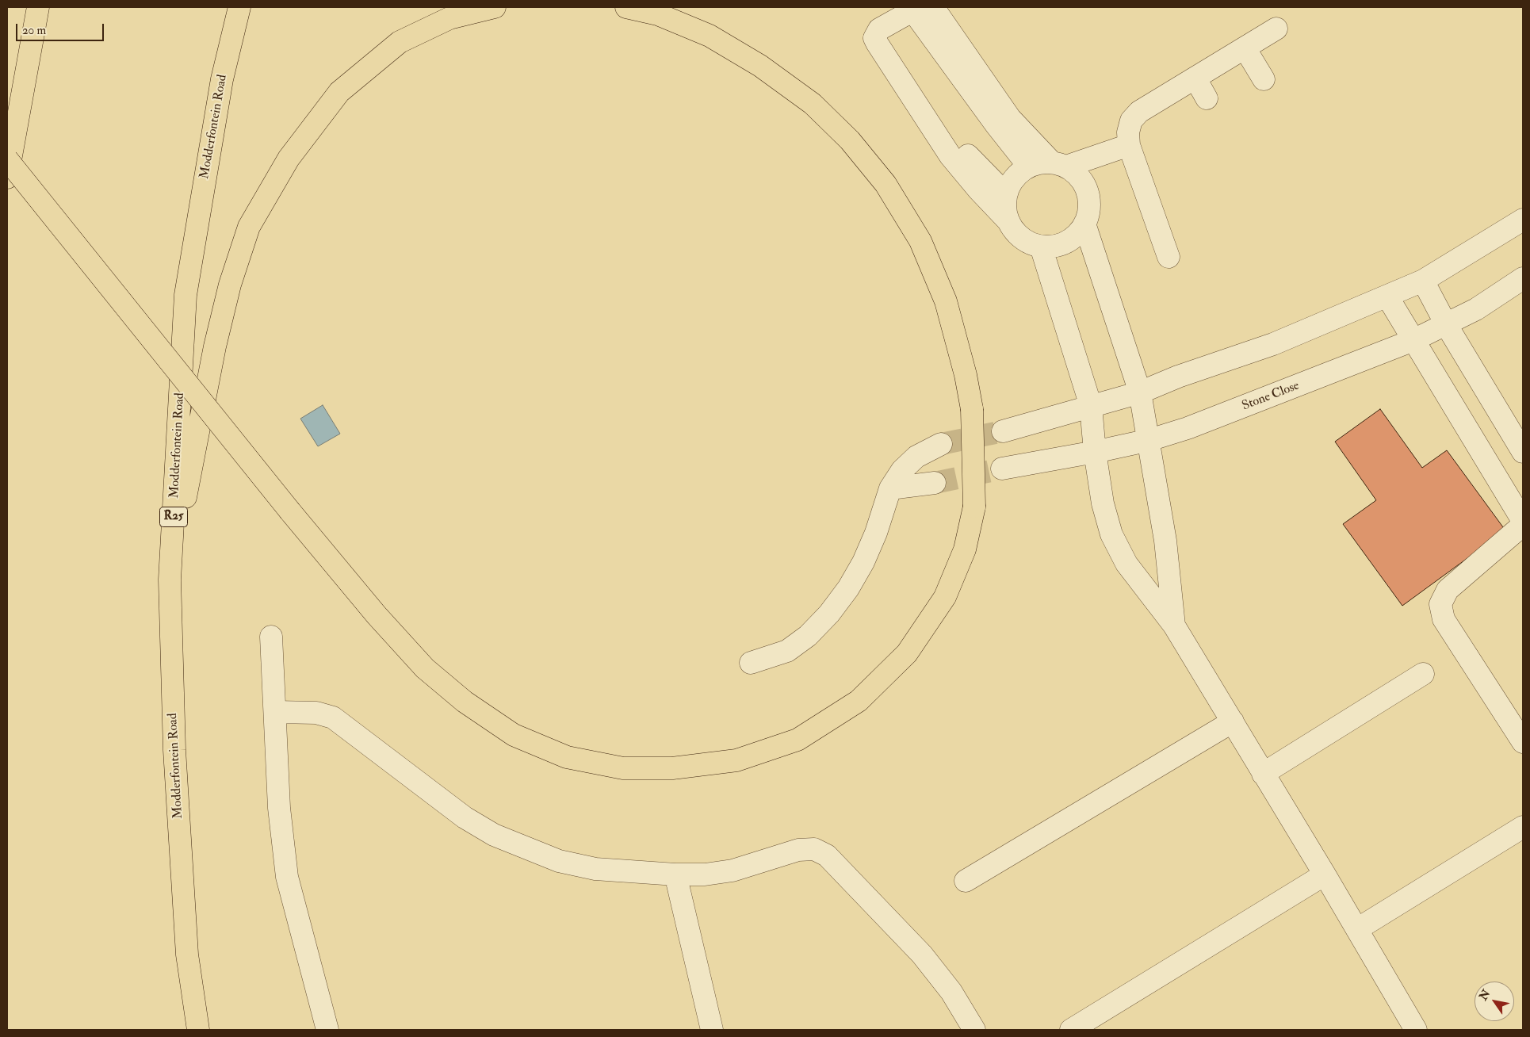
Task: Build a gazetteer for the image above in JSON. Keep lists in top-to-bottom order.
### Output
{
  "streets": {
    "main road": ["Modderfontein Road", "R25"],
    "street": ["Stone Close"]
  },
  "scale_bar": "20 m",
  "north": "top left"
}
